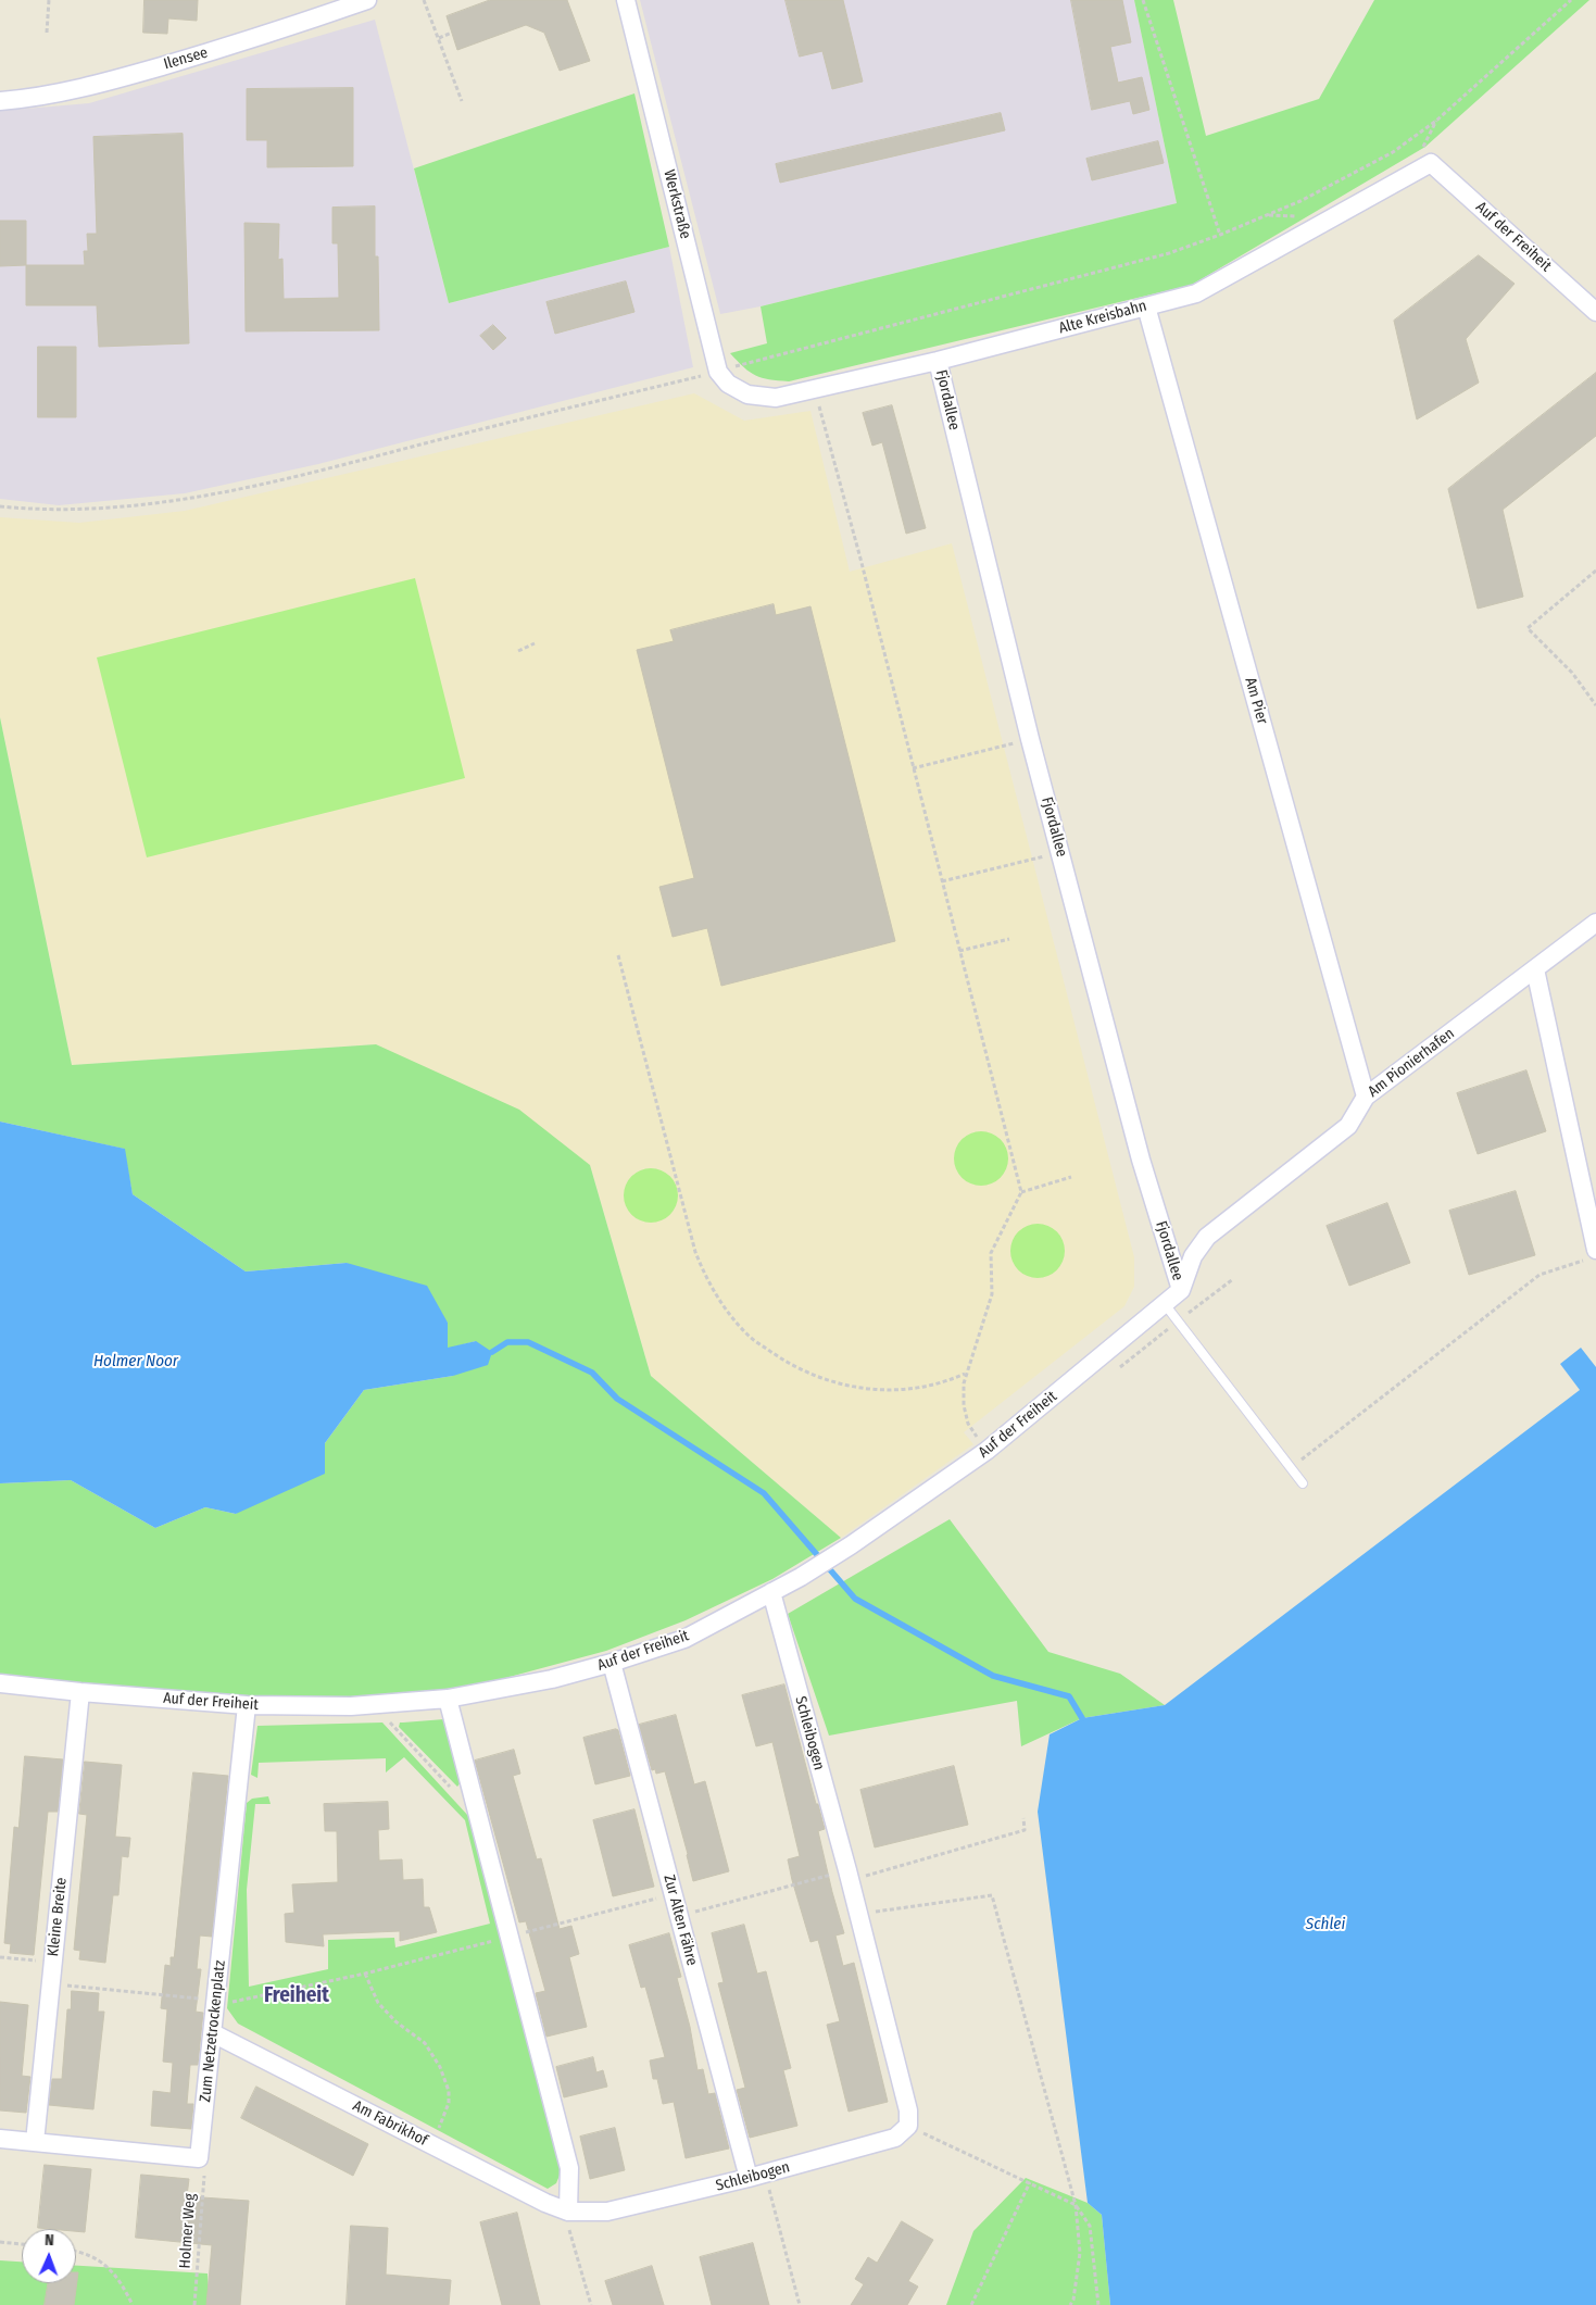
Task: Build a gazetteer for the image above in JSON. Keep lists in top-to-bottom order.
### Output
{
  "streets": {
    "street": [
      "Ilensee",
      "Werkstraße",
      "Auf der Freiheit",
      "Alte Kreisbahn",
      "Fjordallee",
      "Am Pier",
      "Am Pionierhafen",
      "Schleibogen",
      "Kleine Breite",
      "Zur Alten Fähre",
      "Zum Netzetrockenplatz",
      "Am Fabrikhof"
    ],
    "path": ["Holmer Weg"]
  },
  "crossings": [
    ["Werkstraße", "Alte Kreisbahn"],
    ["Auf der Freiheit", "Alte Kreisbahn"],
    ["Auf der Freiheit", "Fjordallee"],
    ["Auf der Freiheit", "Am Pionierhafen"],
    ["Auf der Freiheit", "Schleibogen"],
    ["Auf der Freiheit", "Kleine Breite"],
    ["Auf der Freiheit", "Zur Alten Fähre"],
    ["Auf der Freiheit", "Zum Netzetrockenplatz"],
    ["Alte Kreisbahn", "Fjordallee"],
    ["Alte Kreisbahn", "Am Pier"],
    ["Fjordallee", "Am Pionierhafen"],
    ["Am Pier", "Am Pionierhafen"],
    ["Schleibogen", "Zur Alten Fähre"],
    ["Schleibogen", "Am Fabrikhof"],
    ["Zum Netzetrockenplatz", "Am Fabrikhof"],
    ["Zum Netzetrockenplatz", "Holmer Weg"]
  ],
  "districts": ["Freiheit"],
  "water": ["Holmer Noor", "Schlei"],
  "north": "top"
}
